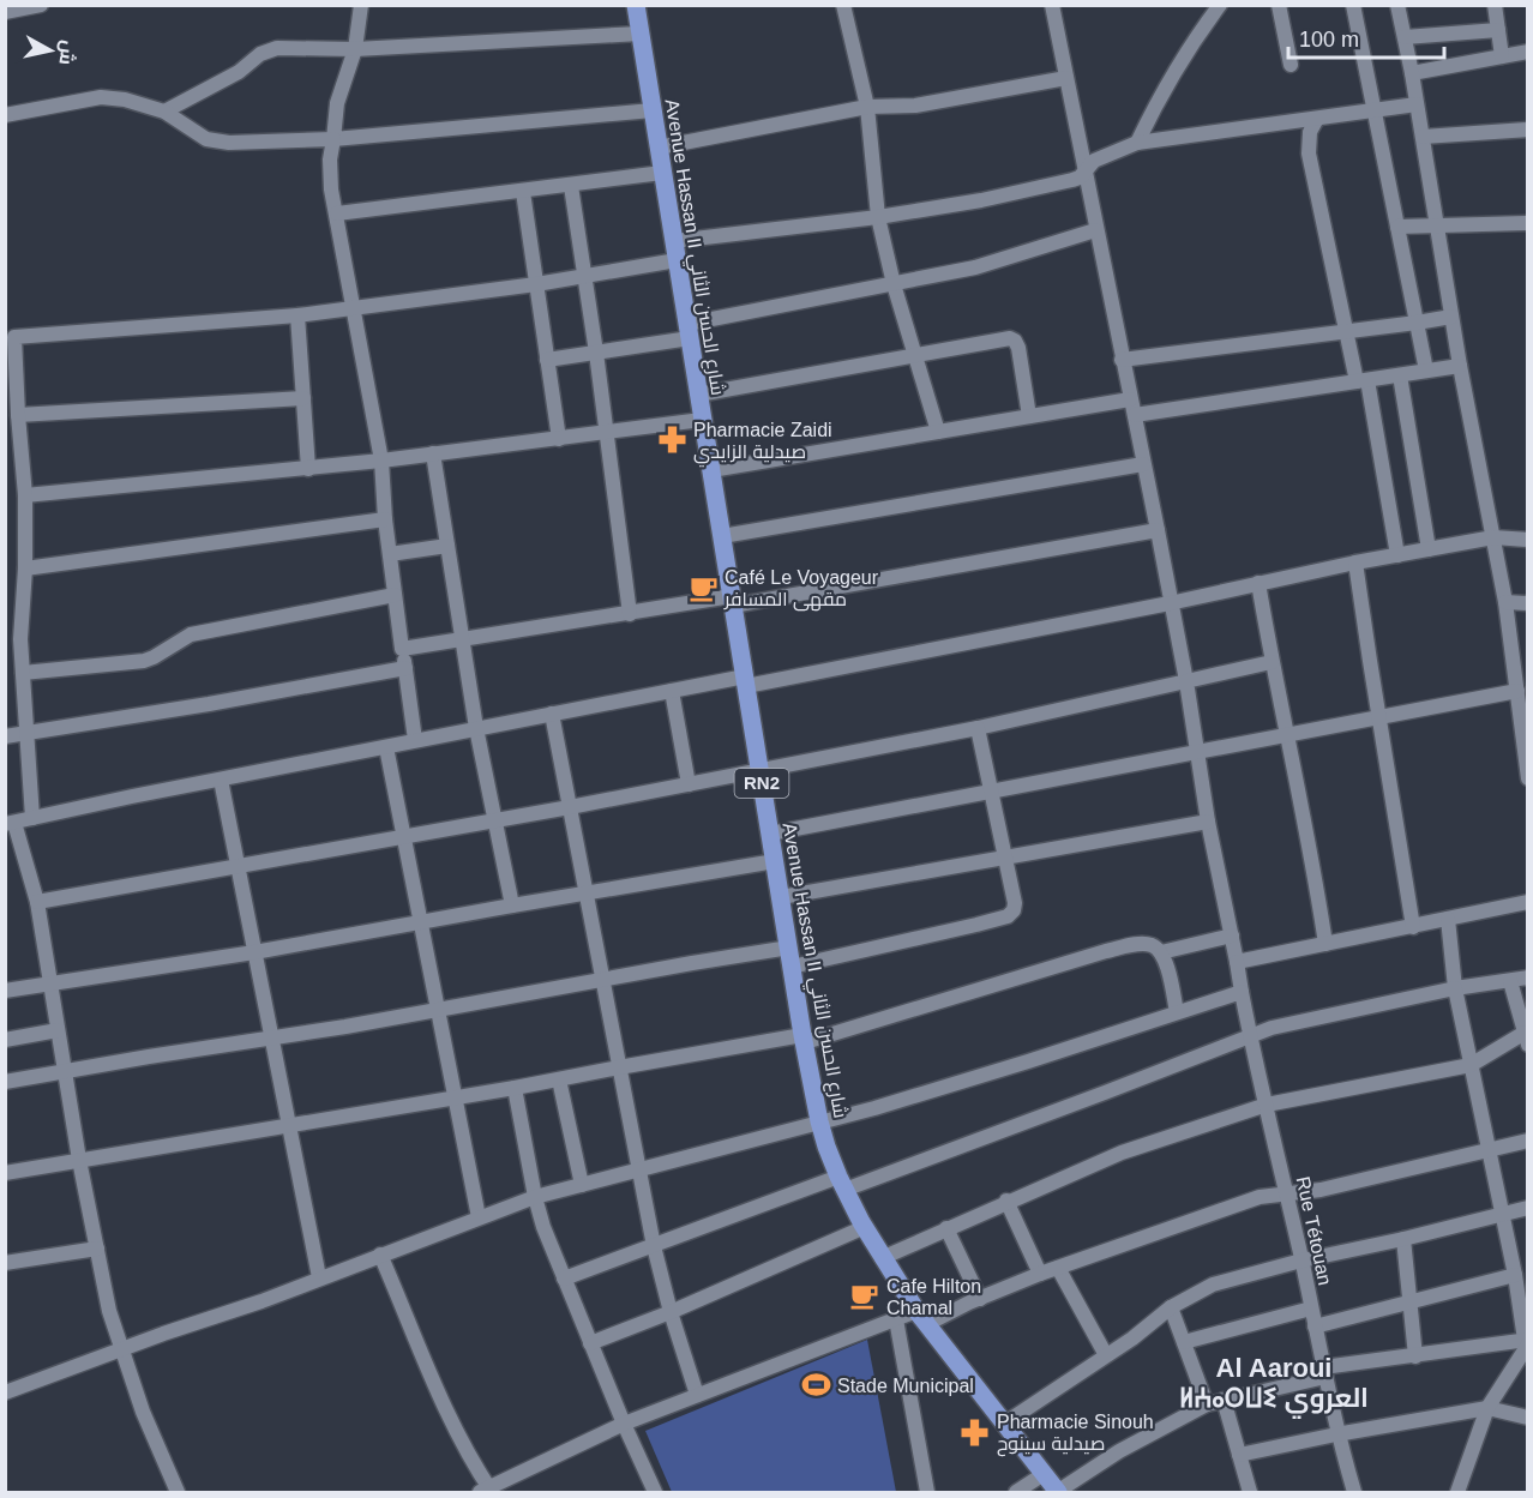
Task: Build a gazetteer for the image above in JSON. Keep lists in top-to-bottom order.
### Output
{
  "streets": {
    "main road": ["Avenue Hassan II شارع الحسن الثاني", "RN2"],
    "street": ["Rue Tétouan"]
  },
  "districts": ["Al Aaroui ⵍⵄⴰⵔⵡⵉ العروي"],
  "places": {
    "pharmacy": ["Pharmacie Zaidi صيدلية الزايدي", "Pharmacie Sinouh صيدلية سينوح"],
    "cafe": ["Café Le Voyageur مقهى المسافر", "Cafe Hilton Chamal"],
    "sports": ["Stade Municipal"]
  },
  "scale_bar": "100 m",
  "north": "right"
}
